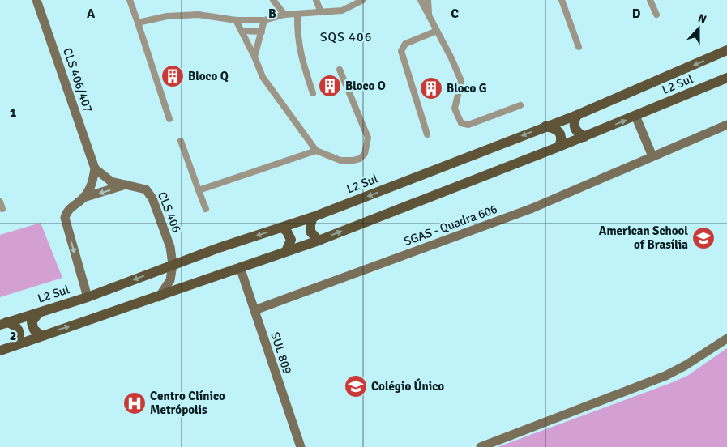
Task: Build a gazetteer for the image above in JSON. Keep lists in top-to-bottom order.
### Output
{
  "streets": {
    "main road": ["L2 Sul"],
    "street": [
      "CLS 406/407",
      "CLS 406",
      "SGAS - Quadra 606",
      "SUL 809"
    ]
  },
  "crossings": [
    ["CLS 406/407", "CLS 406"],
    ["L2 Sul", "CLS 406"],
    ["L2 Sul", "SUL 809"],
    ["SGAS - Quadra 606", "SUL 809"]
  ],
  "districts": ["SQS 406"],
  "places": {
    "building": ["Bloco Q", "Bloco O", "Bloco G"],
    "school or university": ["American School of Brasília", "Colégio Único"],
    "hospital": ["Centro Clínico Metrópolis"]
  },
  "north": "top",
  "grid": {
    "columns": [
      "A",
      "B",
      "C",
      "D"
    ],
    "rows": ["1", "2"]
  }
}
